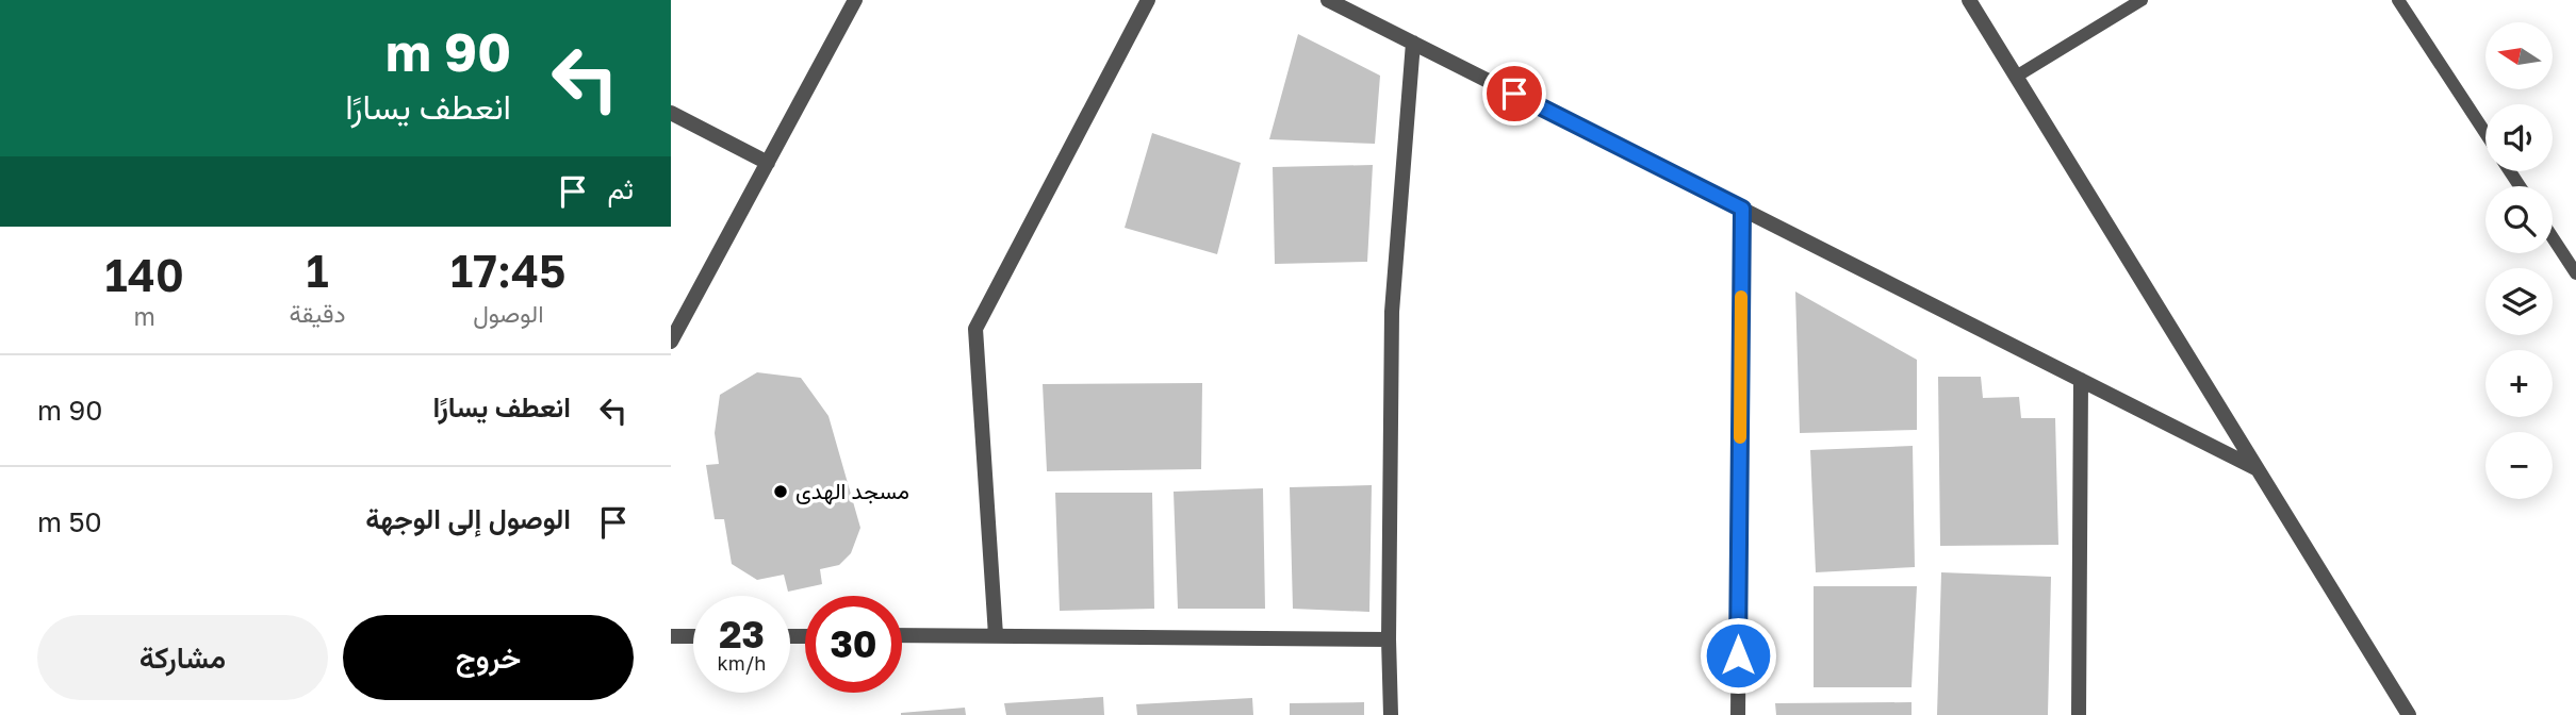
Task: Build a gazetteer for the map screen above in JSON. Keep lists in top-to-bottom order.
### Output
{
  "places": ["مسجد الهدى"],
  "north": "left",
  "page": {
    "turn": ["90 m", "انعطف يسارًا"],
    "map_buttons": ["+", "−"],
    "then": "ثم",
    "eta": [
      "17:45",
      "الوصول",
      "1",
      "دقيقة",
      "140",
      "m"
    ],
    "list": [
      {
        "name": "انعطف يسارًا",
        "value": "90 m"
      },
      {
        "name": "الوصول إلى الوجهة",
        "value": "50 m"
      }
    ],
    "speed": "23 km/h",
    "limit": "30",
    "buttons": ["خروج", "مشاركة"]
  }
}
